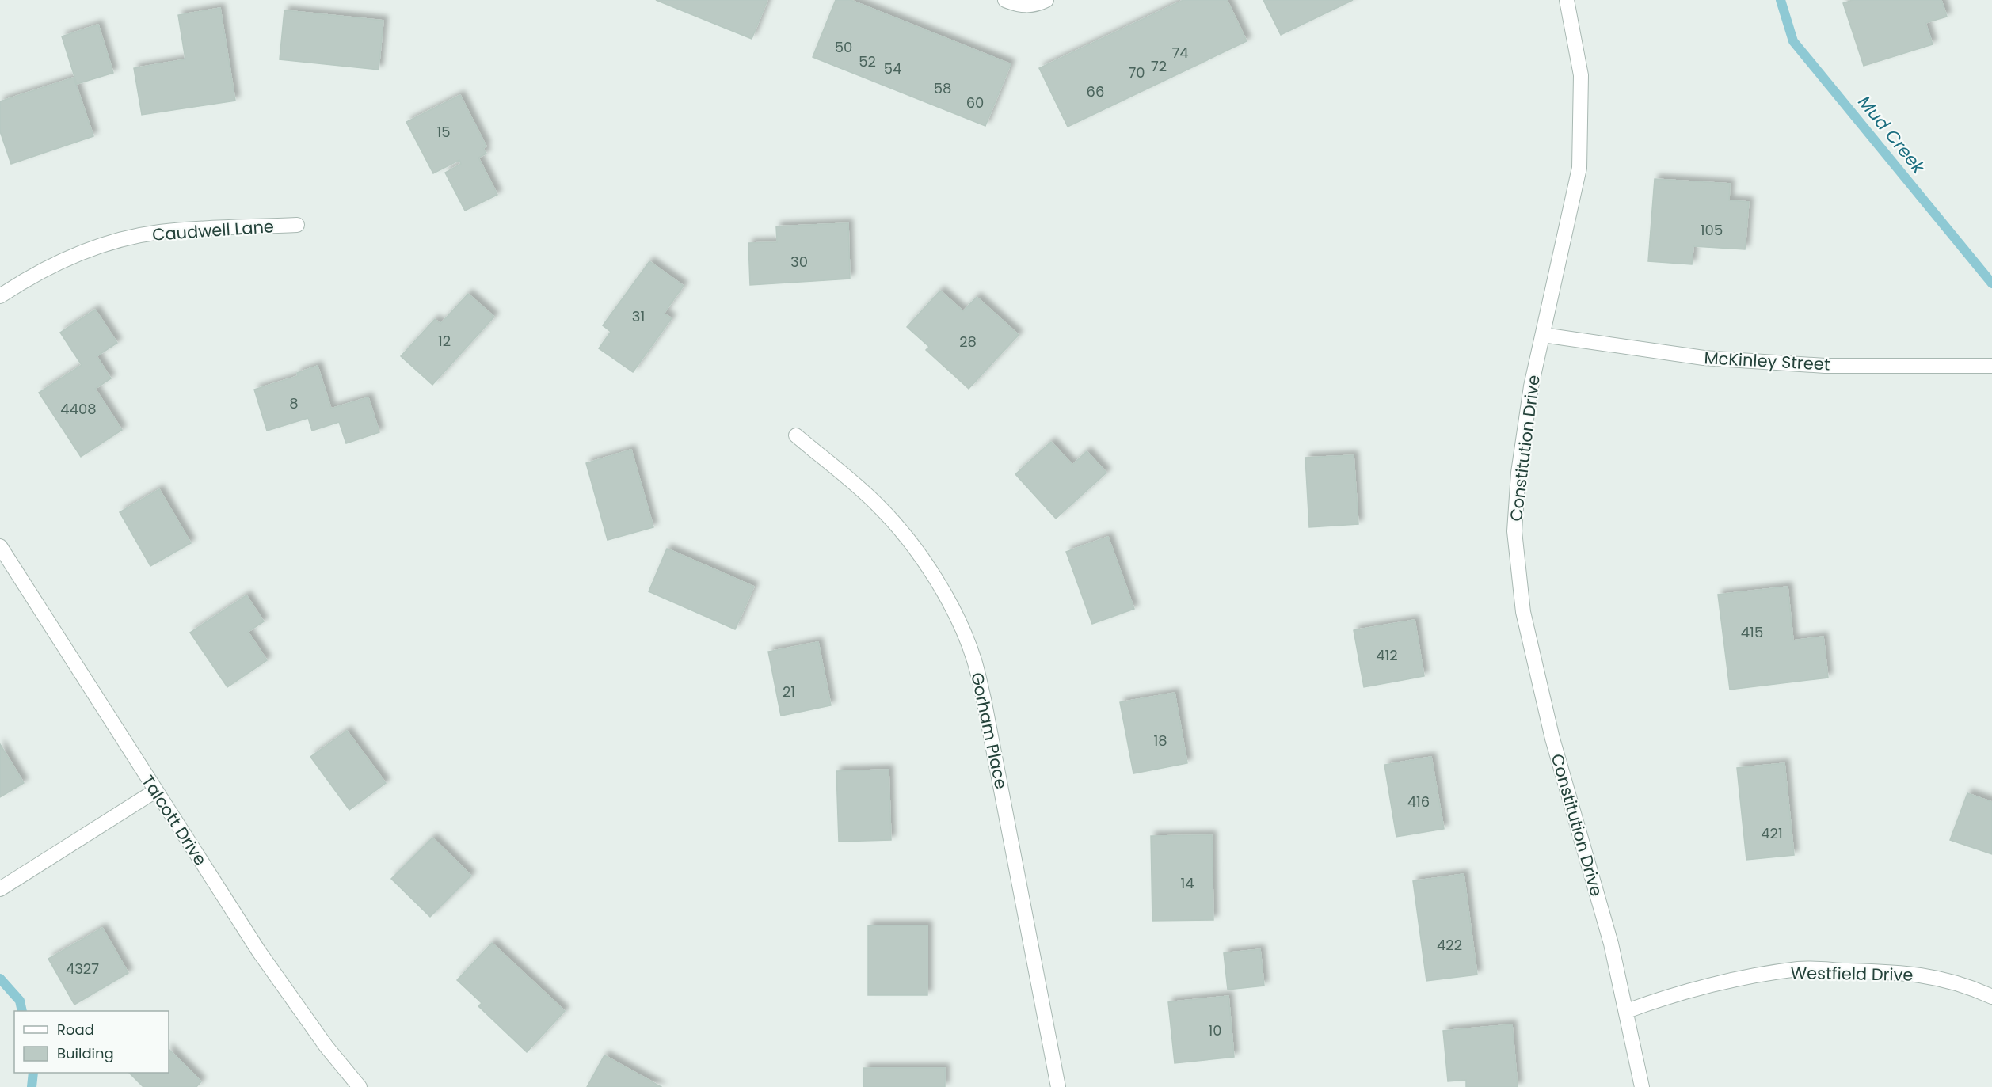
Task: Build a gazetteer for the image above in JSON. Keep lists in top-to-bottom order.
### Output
{
  "streets": {
    "street": [
      "Caudwell Lane",
      "McKinley Street",
      "Constitution Drive",
      "Gorham Place",
      "Talcott Drive",
      "Westfield Drive"
    ]
  },
  "crossings": [
    ["McKinley Street", "Constitution Drive"],
    ["Constitution Drive", "Westfield Drive"]
  ],
  "water": ["Mud Creek"],
  "house_numbers": [
    "50",
    "74",
    "52",
    "72",
    "54",
    "70",
    "58",
    "66",
    "60",
    "15",
    "105",
    "30",
    "31",
    "12",
    "28",
    "8",
    "4408",
    "415",
    "412",
    "21",
    "18",
    "416",
    "421",
    "14",
    "422",
    "4327",
    "10"
  ],
  "legend": ["Road", "Building"]
}
